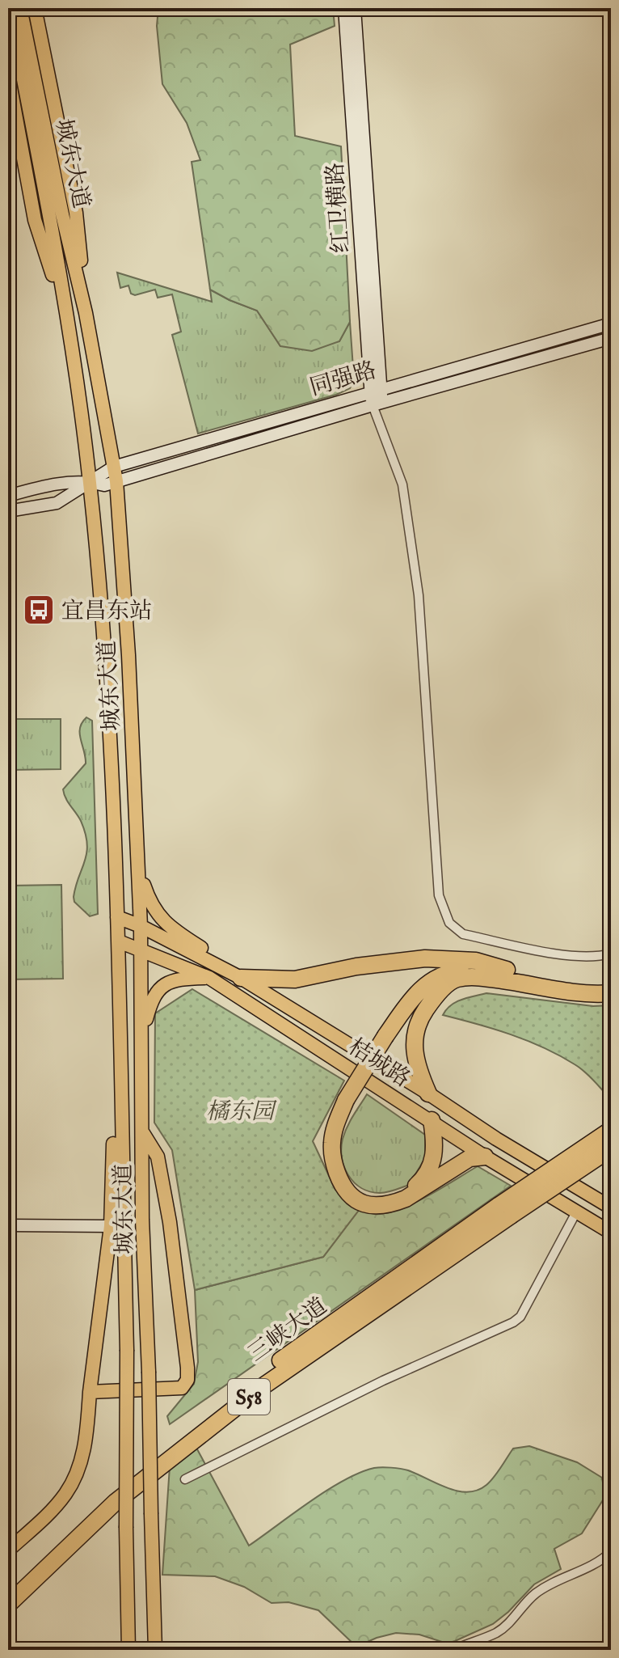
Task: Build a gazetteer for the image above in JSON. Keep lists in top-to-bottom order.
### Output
{
  "streets": {
    "highway": ["三峡大道", "S58"],
    "main road": [
      "城东大道",
      "红卫横路",
      "同强路",
      "桔城路"
    ]
  },
  "crossings": [
    ["城东大道", "同强路"],
    ["城东大道", "桔城路"],
    ["红卫横路", "同强路"]
  ],
  "parks": ["橘东园"],
  "places": {
    "bus stop": ["宜昌东站"]
  }
}
